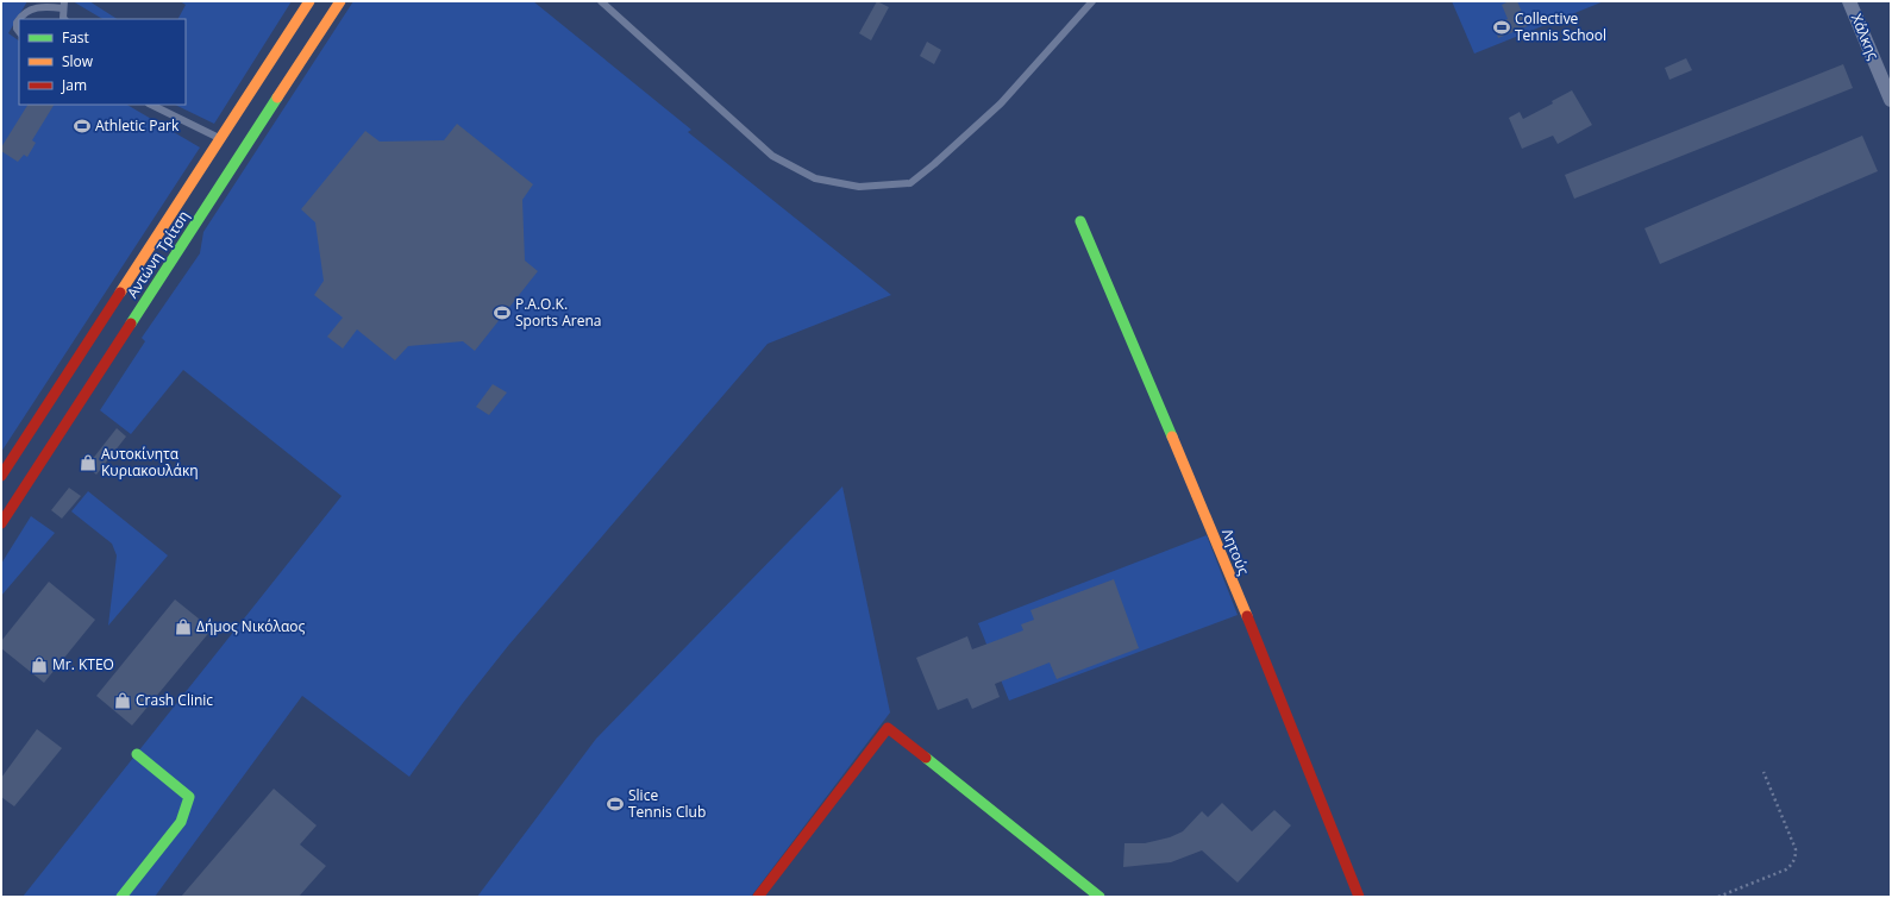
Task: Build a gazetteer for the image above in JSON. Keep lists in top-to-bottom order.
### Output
{
  "streets": {
    "street": ["Χάλκης", "Αντώνη Τρίτση", "Λητούς"]
  },
  "places": {
    "sports": [
      "Collective Tennis School",
      "Athletic Park",
      "P.A.O.K. Sports Arena",
      "Slice Tennis Club"
    ],
    "shop": [
      "Αυτοκίνητα Κυριακουλάκη",
      "Δήμος Νικόλαος",
      "Mr. KTEO",
      "Crash Clinic"
    ]
  },
  "legend": ["Fast", "Slow", "Jam"]
}
